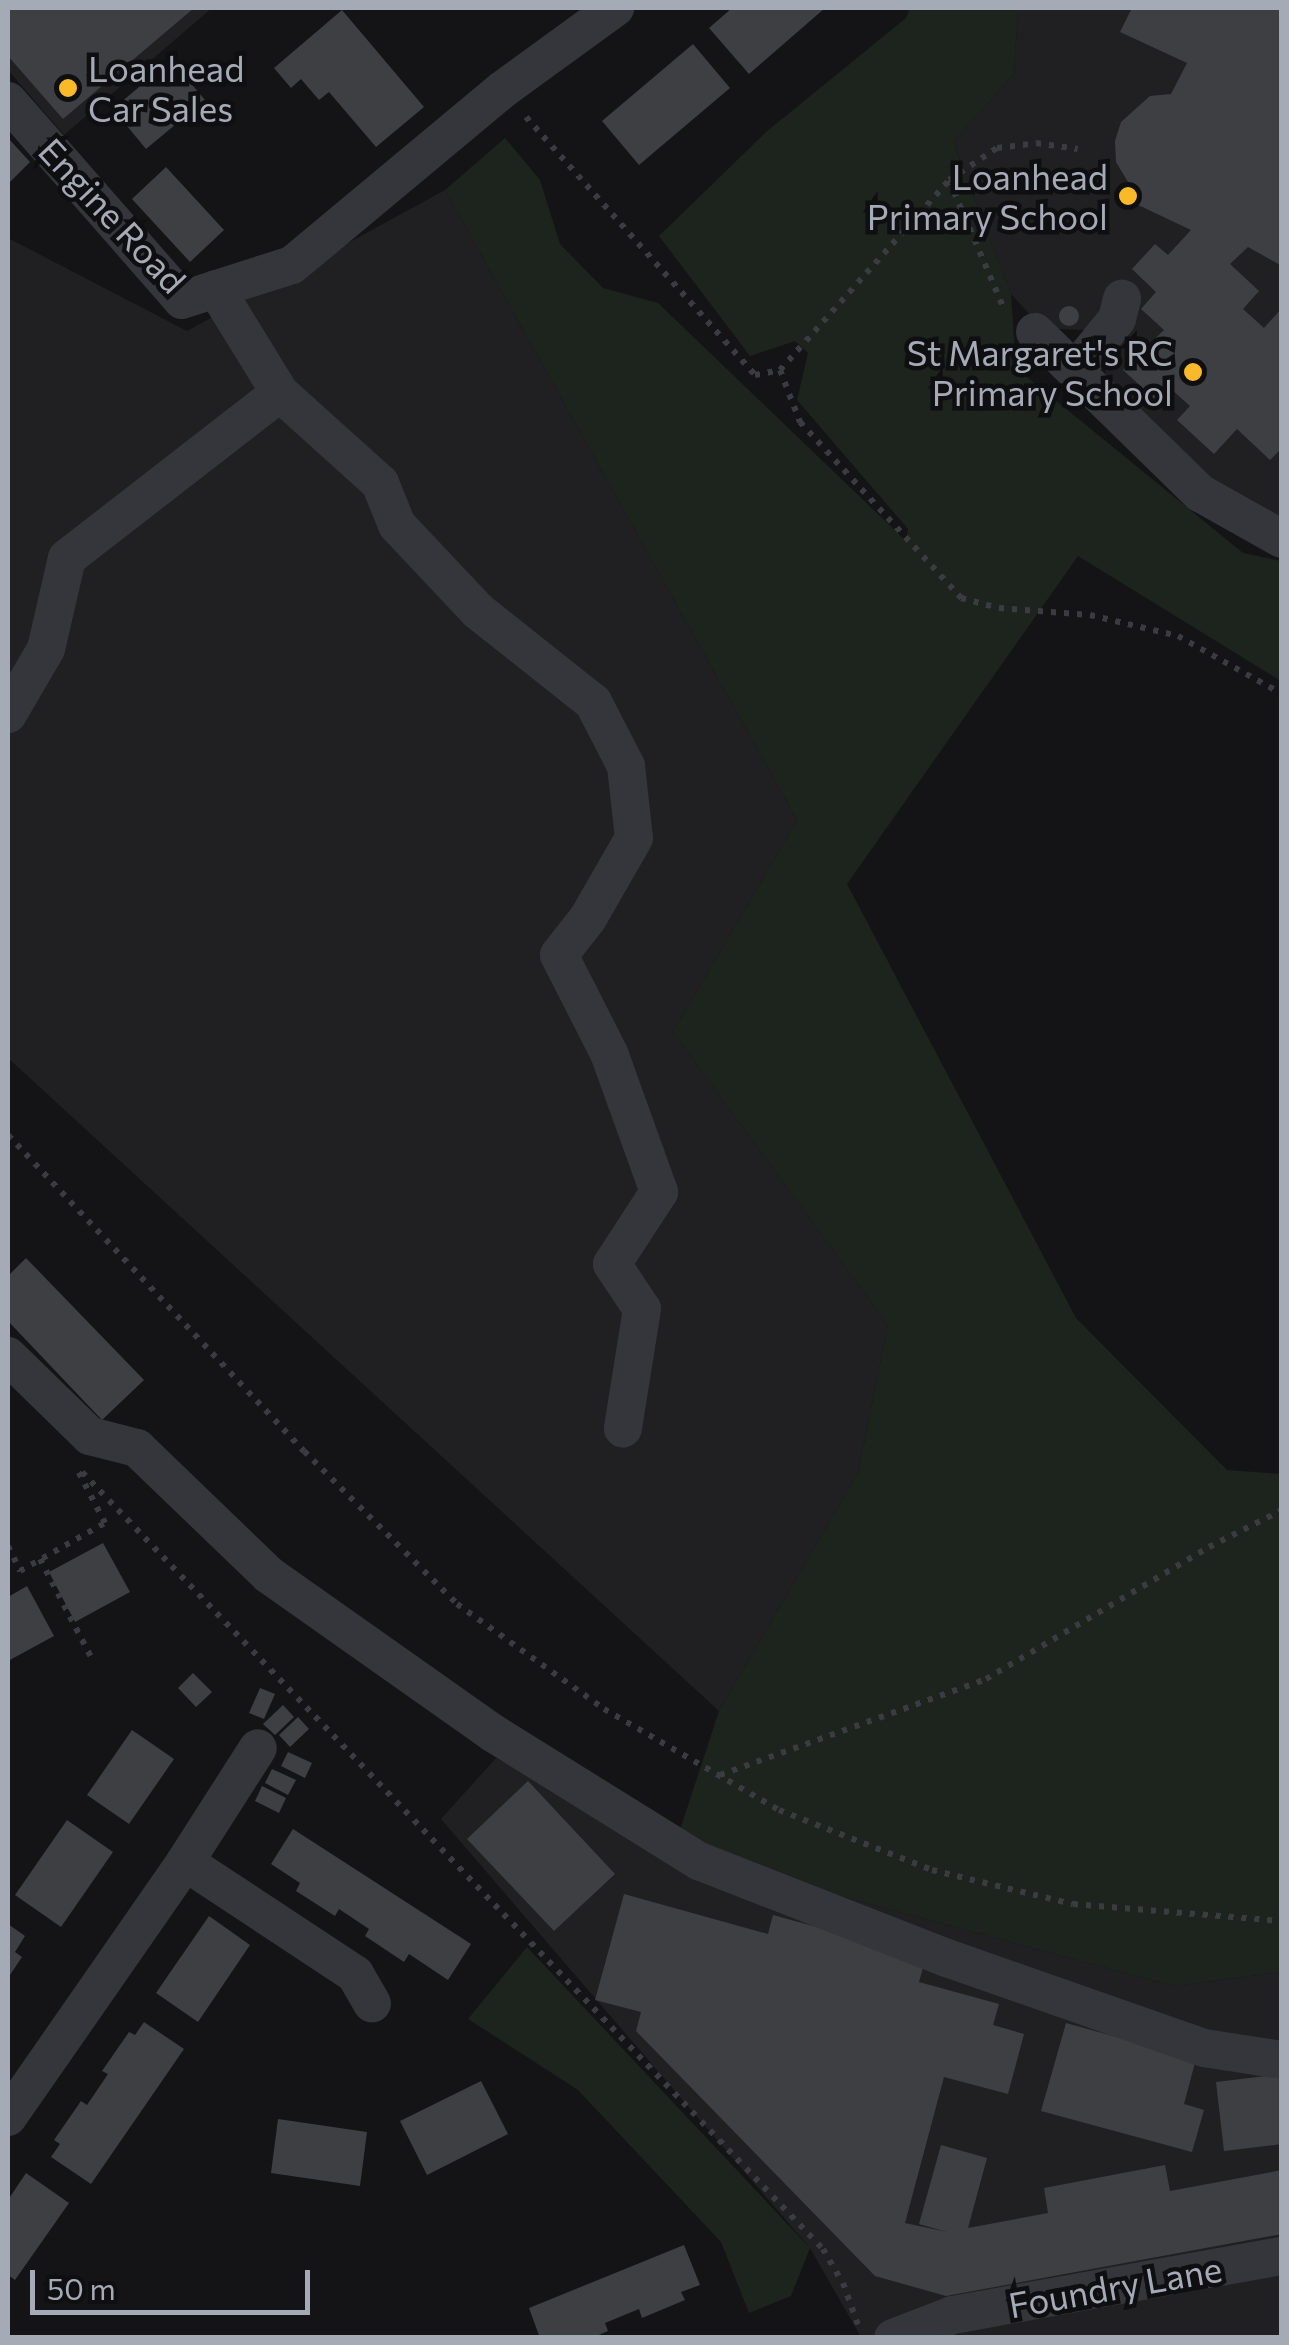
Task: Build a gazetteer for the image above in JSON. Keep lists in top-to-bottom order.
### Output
{
  "streets": {
    "street": ["Engine Road", "Foundry Lane"]
  },
  "places": ["Loanhead Car Sales", "Loanhead Primary School", "St Margaret's RC Primary School"],
  "scale_bar": "50 m"
}
